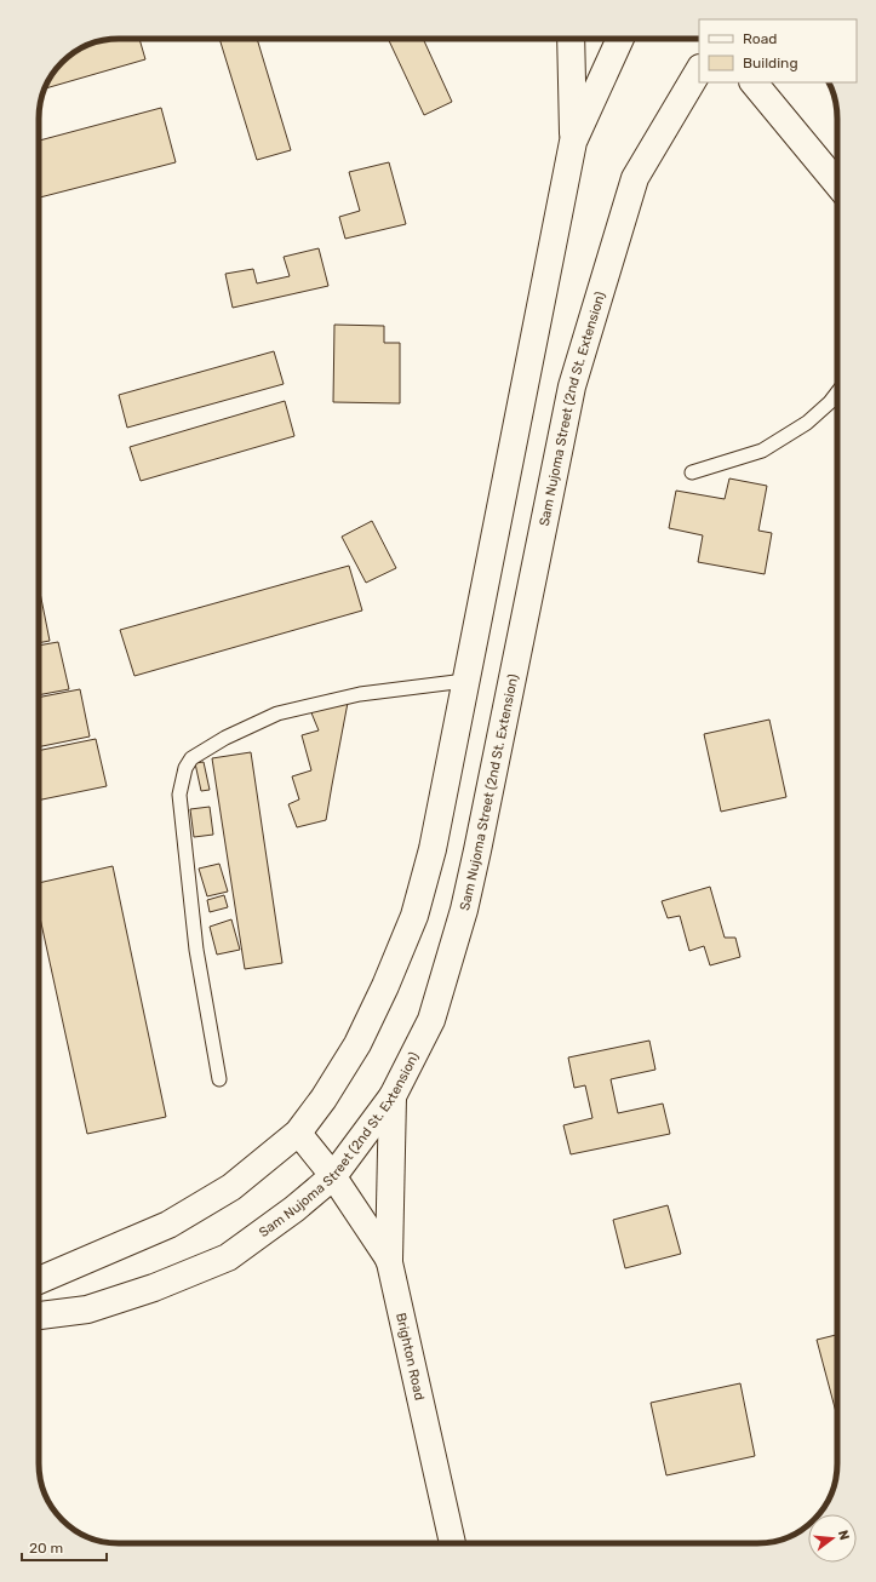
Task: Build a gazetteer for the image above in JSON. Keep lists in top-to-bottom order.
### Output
{
  "streets": {
    "main road": ["Sam Nujoma Street (2nd St. Extension)"],
    "street": ["Brighton Road"]
  },
  "crossings": [
    ["Sam Nujoma Street (2nd St. Extension)", "Brighton Road"]
  ],
  "legend": ["Road", "Building"],
  "scale_bar": "20 m",
  "north": "right"
}
